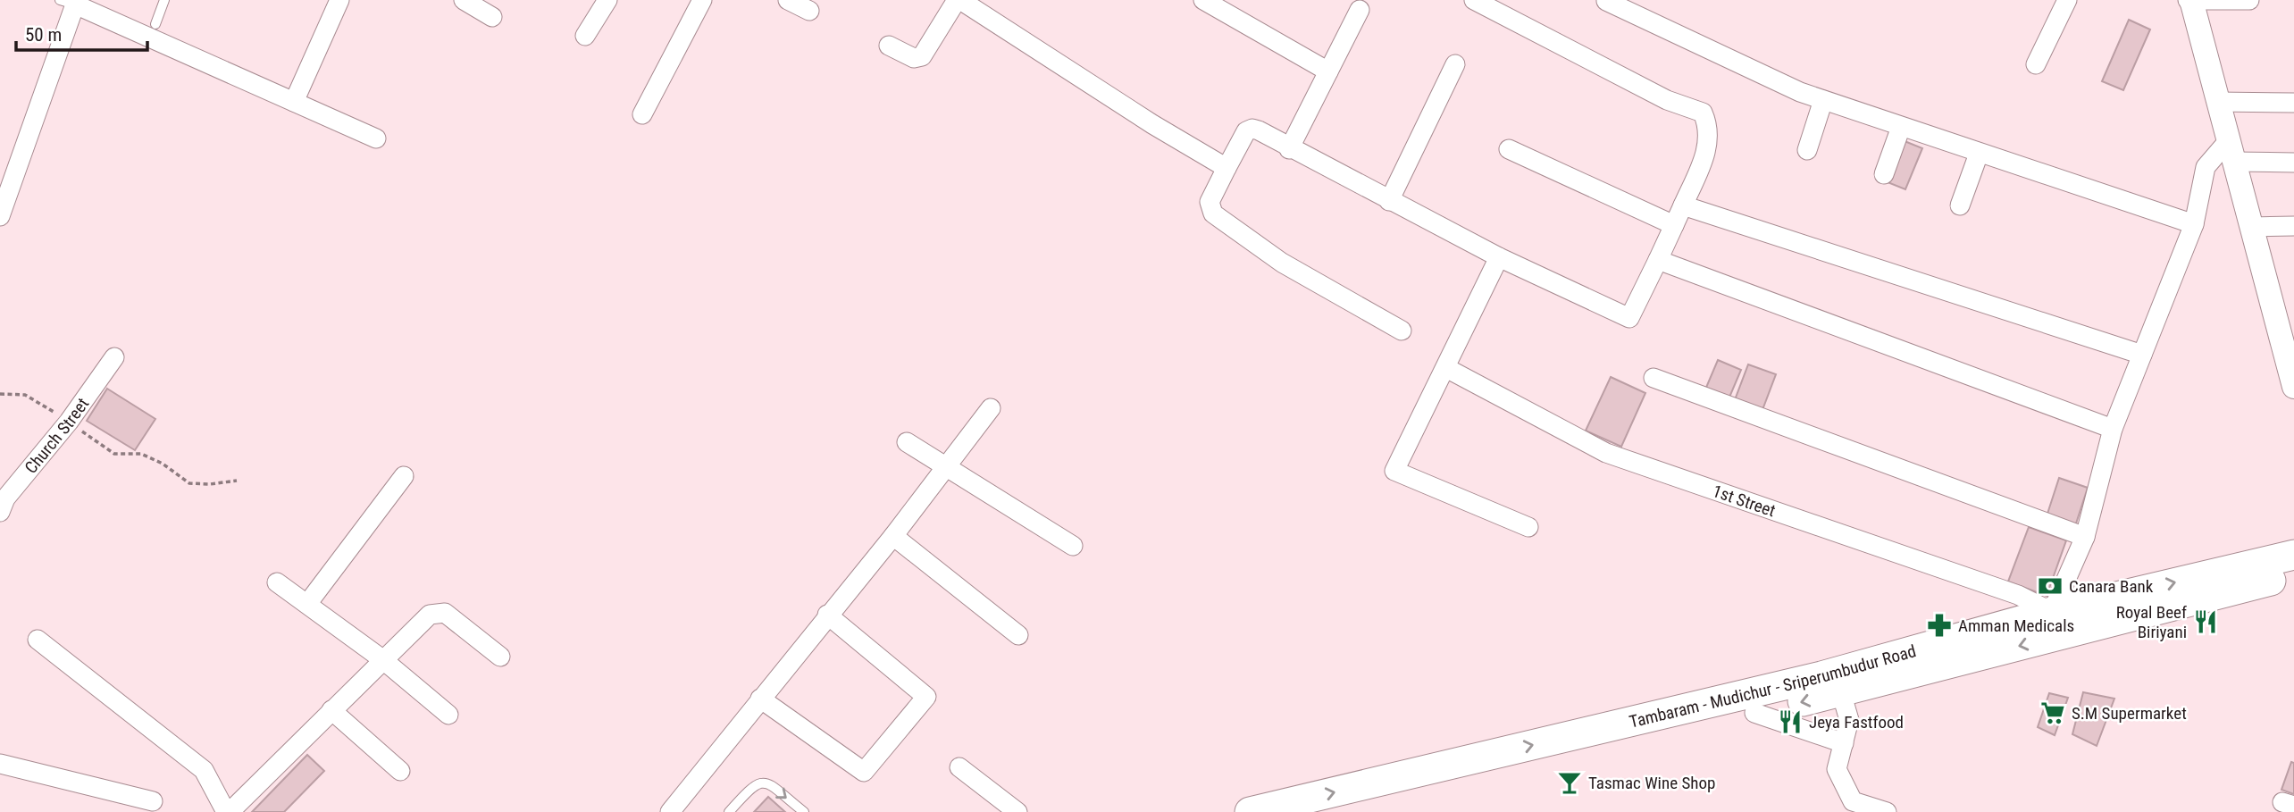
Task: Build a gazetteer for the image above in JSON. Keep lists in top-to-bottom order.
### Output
{
  "streets": {
    "main road": ["Tambaram - Mudichur - Sriperumbudur Road"],
    "street": ["Church Street", "1st Street"]
  },
  "crossings": [
    ["1st Street", "Tambaram - Mudichur - Sriperumbudur Road"]
  ],
  "places": {
    "bank": ["Canara Bank"],
    "restaurant": ["Royal Beef Biriyani", "Jeya Fastfood"],
    "pharmacy": ["Amman Medicals"],
    "supermarket": ["S.M Supermarket"],
    "bar": ["Tasmac Wine Shop"]
  },
  "scale_bar": "50 m"
}
